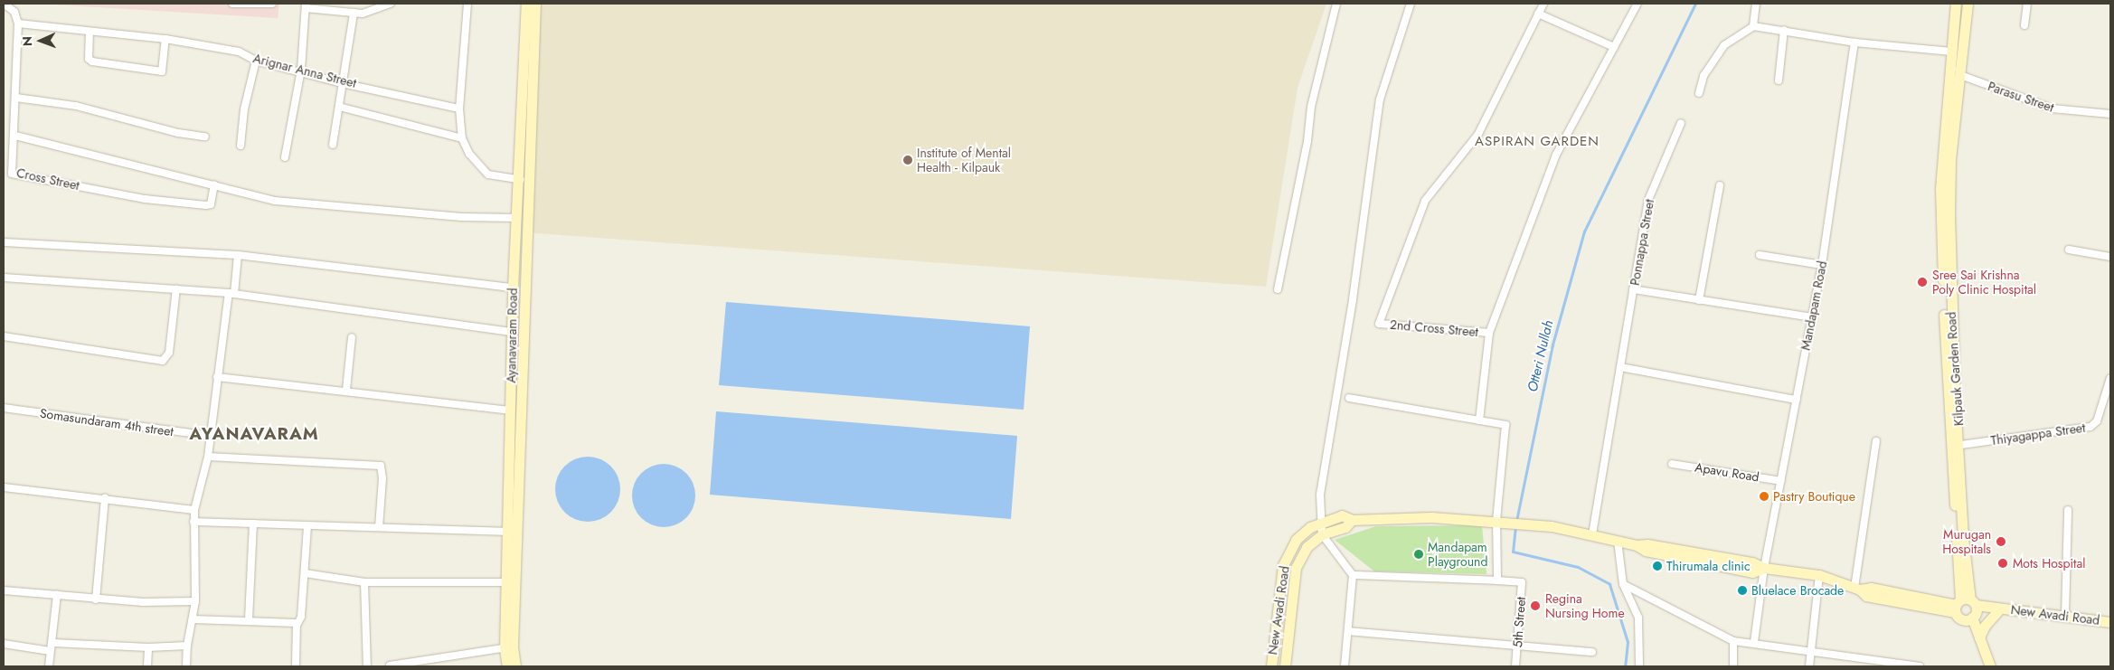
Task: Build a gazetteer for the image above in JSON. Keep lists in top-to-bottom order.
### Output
{
  "streets": {
    "main road": ["Ayanavaram Road", "Kilpauk Garden Road", "New Avadi Road"],
    "street": [
      "Arignar Anna Street",
      "Parasu Street",
      "Cross Street",
      "Ponnappa Street",
      "Mandapam Road",
      "2nd Cross Street",
      "Somasundaram 4th street",
      "Thiyagappa Street",
      "Apavu Road",
      "5th Street"
    ]
  },
  "crossings": [
    ["Arignar Anna Street", "Cross Street"],
    ["Parasu Street", "Kilpauk Garden Road"],
    ["Ponnappa Street", "New Avadi Road"],
    ["Mandapam Road", "Apavu Road"],
    ["Mandapam Road", "New Avadi Road"],
    ["Kilpauk Garden Road", "Thiyagappa Street"],
    ["Kilpauk Garden Road", "New Avadi Road"]
  ],
  "districts": ["ASPIRAN GARDEN", "AYANAVARAM"],
  "water": ["Otteri Nullah"],
  "places": [
    "Institute of Mental Health - Kilpauk",
    "Sree Sai Krishna Poly Clinic Hospital",
    "Pastry Boutique",
    "Murugan Hospitals",
    "Mandapam Playground",
    "Mots Hospital",
    "Thirumala clinic",
    "Bluelace Brocade",
    "Regina Nursing Home"
  ],
  "north": "left"
}
